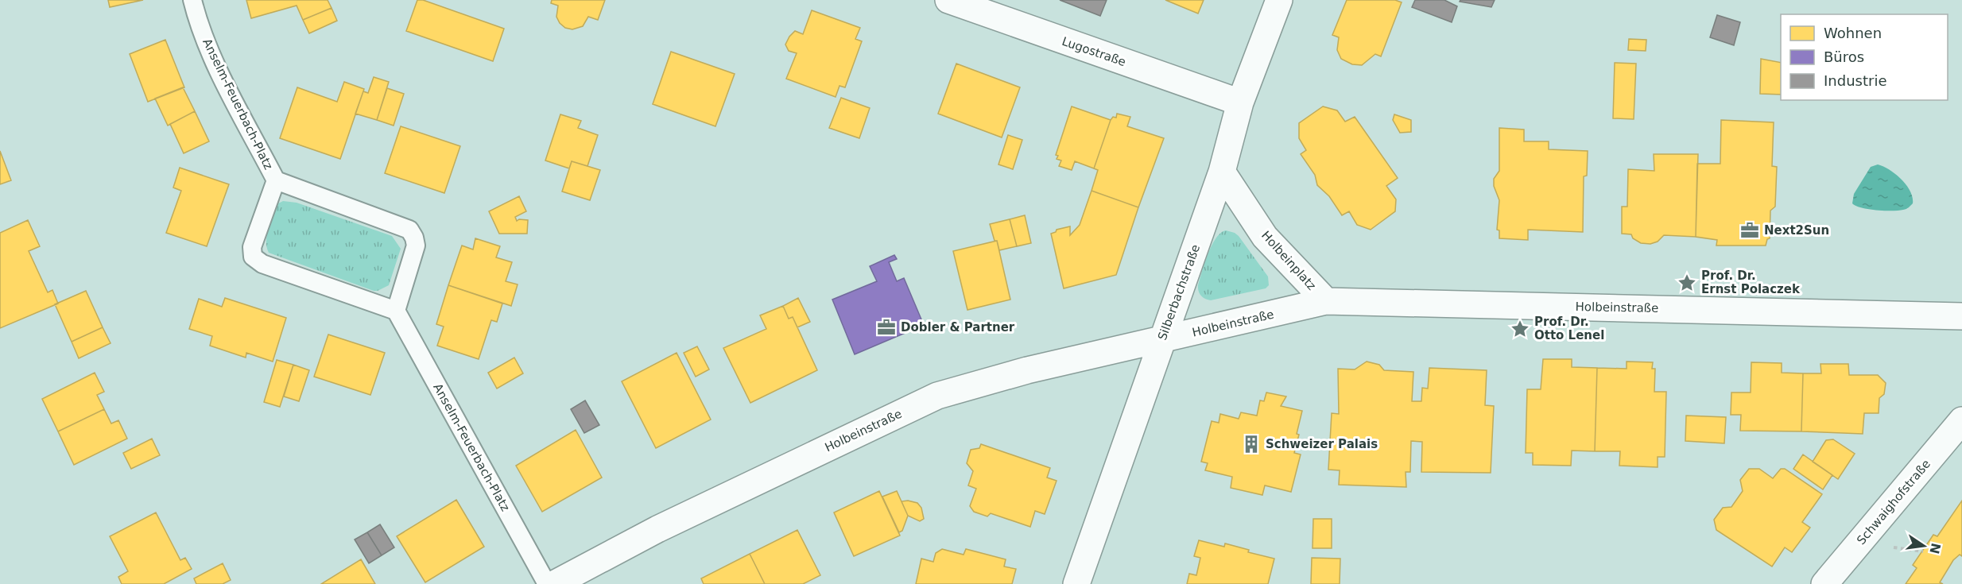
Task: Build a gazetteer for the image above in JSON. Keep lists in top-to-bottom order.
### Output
{
  "streets": {
    "street": [
      "Lugostraße",
      "Holbeinplatz",
      "Silberbachstraße",
      "Holbeinstraße",
      "Schwaighofstraße"
    ],
    "lane": ["Anselm-Feuerbach-Platz"]
  },
  "crossings": [
    ["Lugostraße", "Silberbachstraße"],
    ["Holbeinplatz", "Silberbachstraße"],
    ["Holbeinplatz", "Holbeinstraße"],
    ["Silberbachstraße", "Holbeinstraße"]
  ],
  "places": {
    "office": ["Next2Sun", "Dobler & Partner"],
    "place": ["Prof. Dr. Ernst Polaczek", "Prof. Dr. Otto Lenel"],
    "building": ["Schweizer Palais"]
  },
  "legend": ["Wohnen", "Büros", "Industrie"],
  "north": "right"
}
